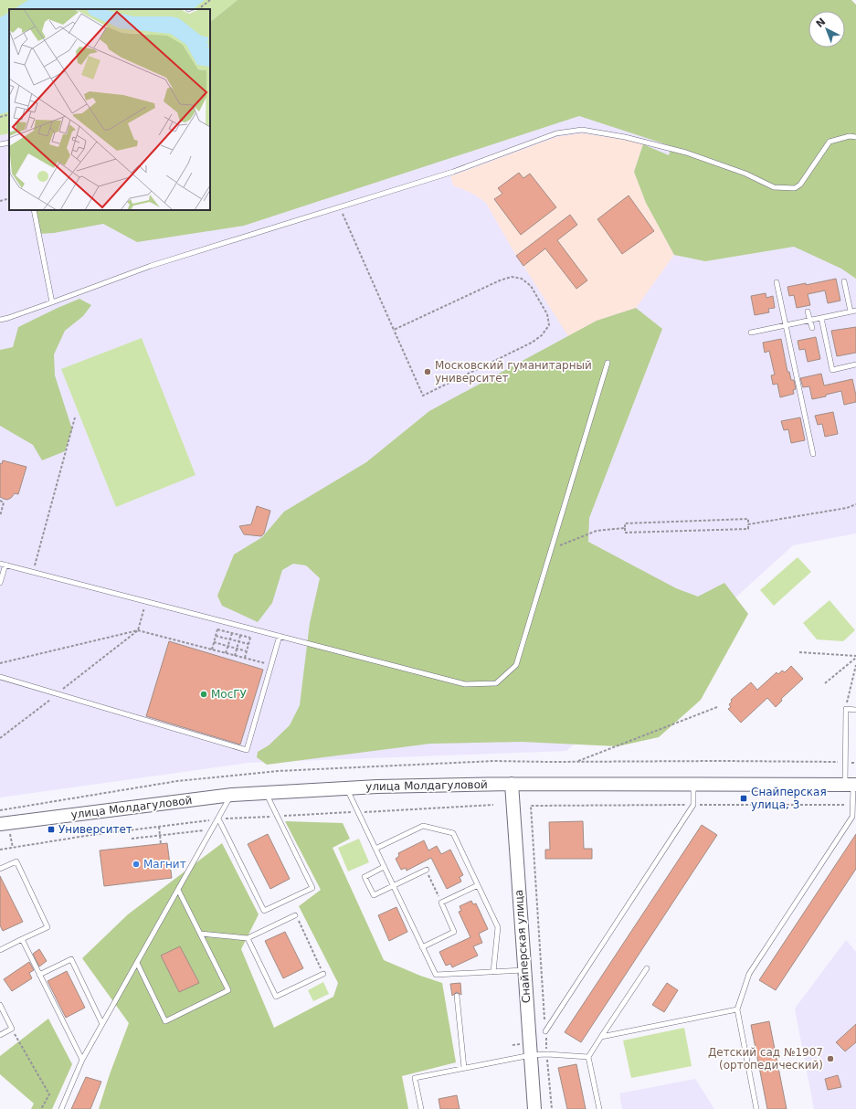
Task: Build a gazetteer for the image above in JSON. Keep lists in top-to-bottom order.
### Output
{
  "streets": {
    "street": ["улица Молдагуловой", "Снайперская улица"]
  },
  "crossings": [
    ["улица Молдагуловой", "Снайперская улица"]
  ],
  "places": {
    "other": [
      "Московский гуманитарный университет",
      "МосГУ",
      "Магнит",
      "Детский сад №1907 (ортопедический)"
    ],
    "transit": ["Снайперская улица, 3", "Университет"]
  },
  "north": "top left"
}
